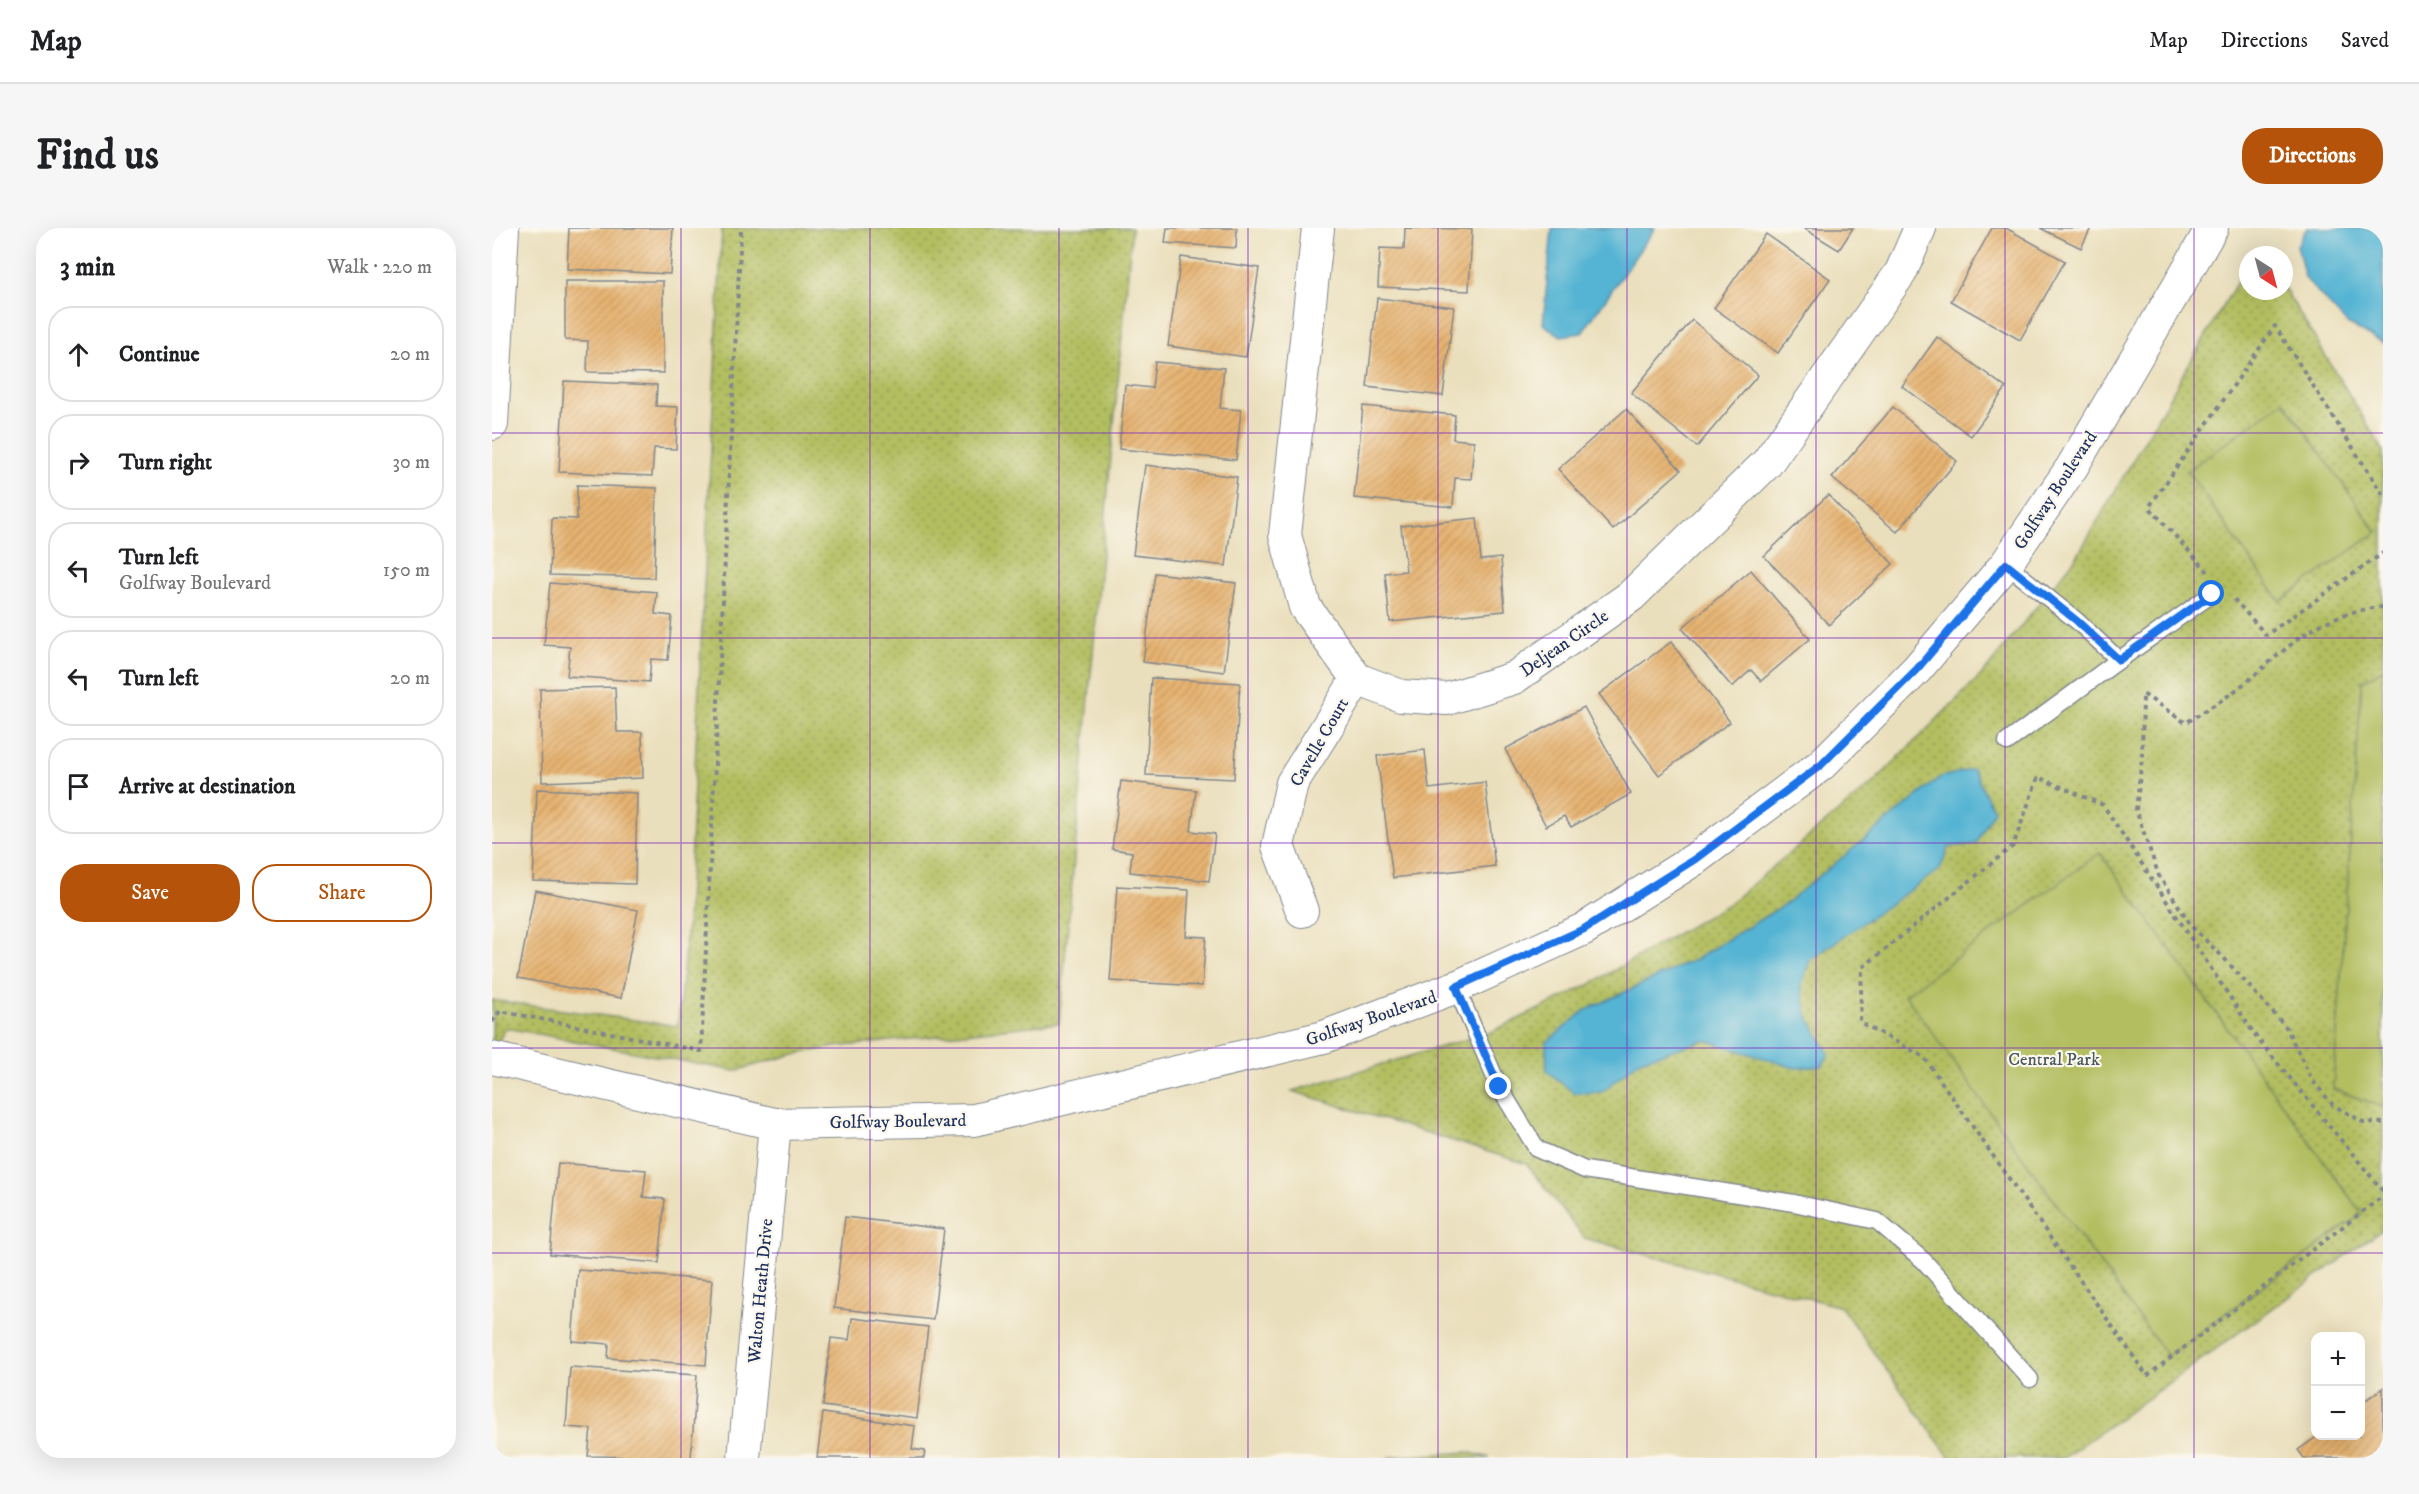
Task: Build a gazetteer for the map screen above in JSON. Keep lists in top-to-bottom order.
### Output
{
  "streets": {
    "street": [
      "Golfway Boulevard",
      "Deljean Circle",
      "Cavelle Court",
      "Walton Heath Drive"
    ]
  },
  "crossings": [
    ["Golfway Boulevard", "Walton Heath Drive"],
    ["Deljean Circle", "Cavelle Court"]
  ],
  "parks": ["Central Park"],
  "north": "bottom right",
  "page": {
    "header": "Map",
    "nav": ["Map", "Directions", "Saved"],
    "buttons": [
      "Directions",
      ["Save", "Share"]
    ],
    "title": "Find us",
    "heading": ["3 min", "Walk · 220 m"],
    "list": [
      ["Continue", "20 m"],
      ["Turn right", "30 m"],
      ["Turn left", "Golfway Boulevard", "150 m"],
      ["Turn left", "20 m"],
      "Arrive at destination"
    ],
    "map_buttons": ["+", "−"]
  }
}
